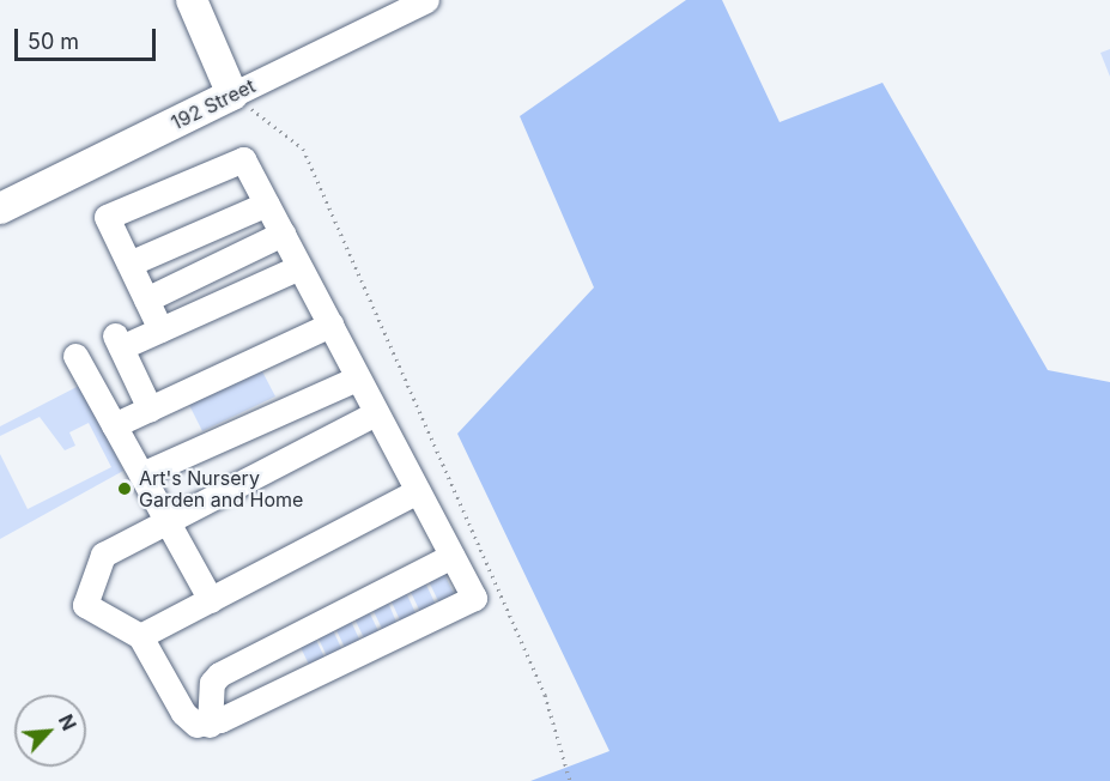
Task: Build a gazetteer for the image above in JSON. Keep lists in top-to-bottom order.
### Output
{
  "streets": {
    "main road": ["192 Street"]
  },
  "places": ["Art's Nursery Garden and Home"],
  "scale_bar": "50 m",
  "north": "top right"
}
